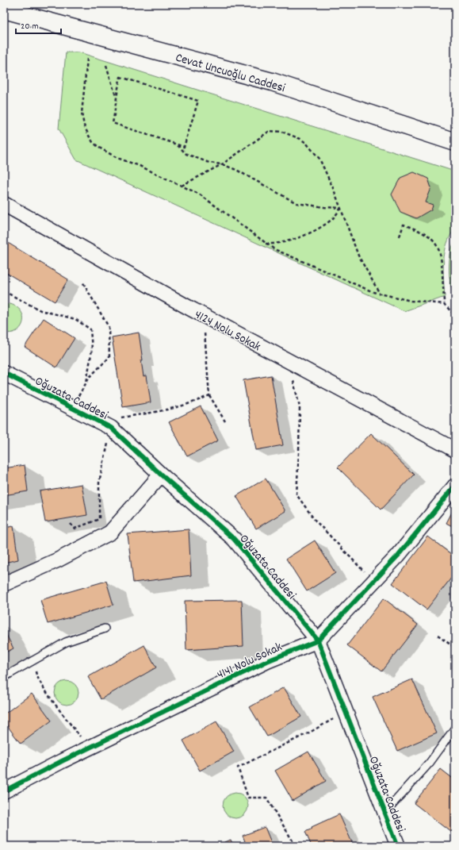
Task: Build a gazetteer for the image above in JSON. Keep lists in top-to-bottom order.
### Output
{
  "streets": {
    "street": [
      "Cevat Uncuoğlu Caddesi",
      "4124 Nolu Sokak",
      "Oğuzata Caddesi",
      "4141 Nolu Sokak"
    ]
  },
  "crossings": [
    ["Oğuzata Caddesi", "4141 Nolu Sokak"]
  ],
  "scale_bar": "20 m"
}
